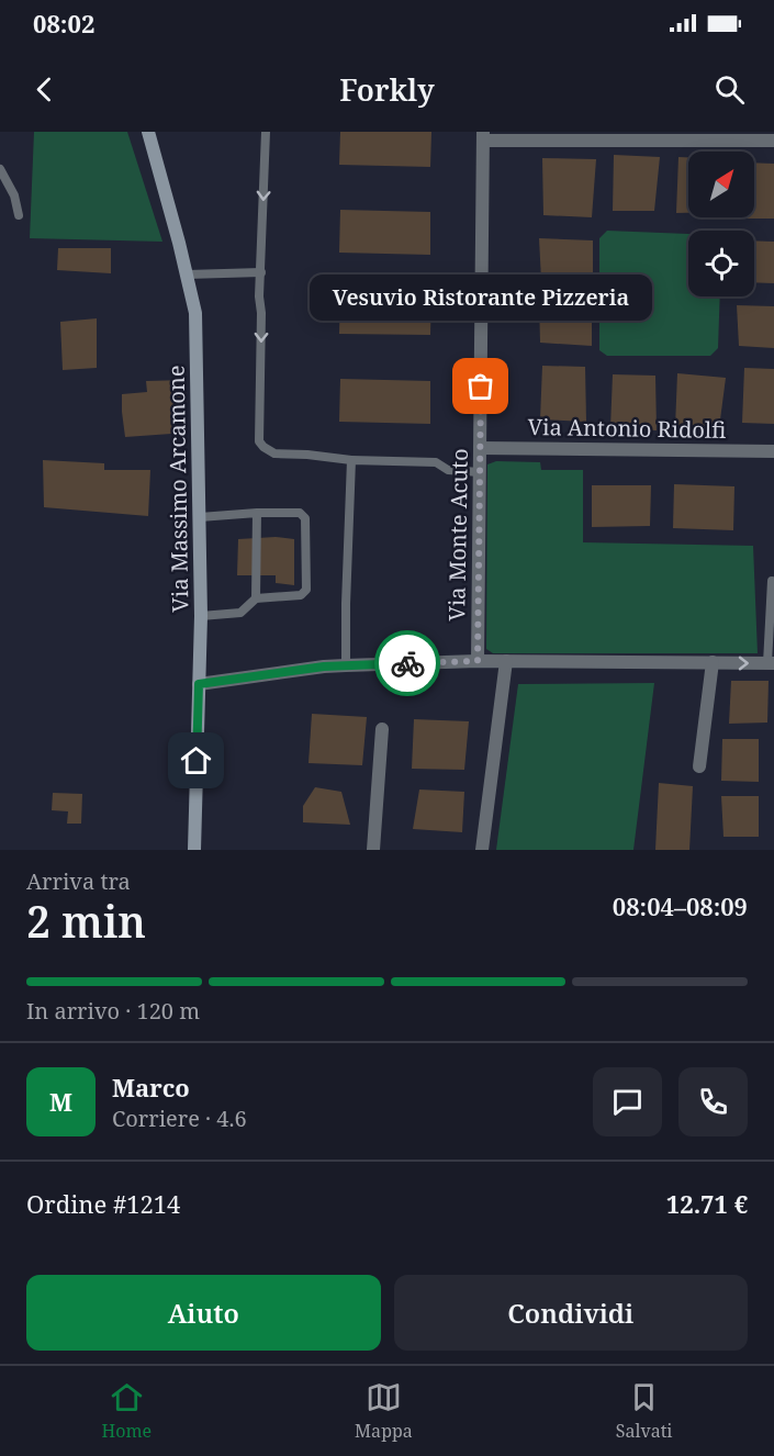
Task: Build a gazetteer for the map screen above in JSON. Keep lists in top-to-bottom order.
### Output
{
  "streets": {
    "main road": ["Via Massimo Arcamone"],
    "street": ["Via Antonio Ridolfi", "Via Monte Acuto"]
  },
  "crossings": [
    ["Via Antonio Ridolfi", "Via Monte Acuto"]
  ],
  "places": ["Vesuvio Ristorante Pizzeria"],
  "north": "top right",
  "page": {
    "status": "08:02",
    "header": "Forkly",
    "bubble": "Vesuvio Ristorante Pizzeria",
    "heading": ["2 min", "Arriva tra", "08:04–08:09"],
    "panel": [
      "Marco",
      "Corriere · 4.6",
      "Ordine #1214",
      "12.71 €"
    ],
    "bar": "In arrivo · 120 m",
    "round": "M",
    "buttons": ["Aiuto", "Condividi"],
    "tabs": ["Home", "Mappa", "Salvati"]
  }
}
